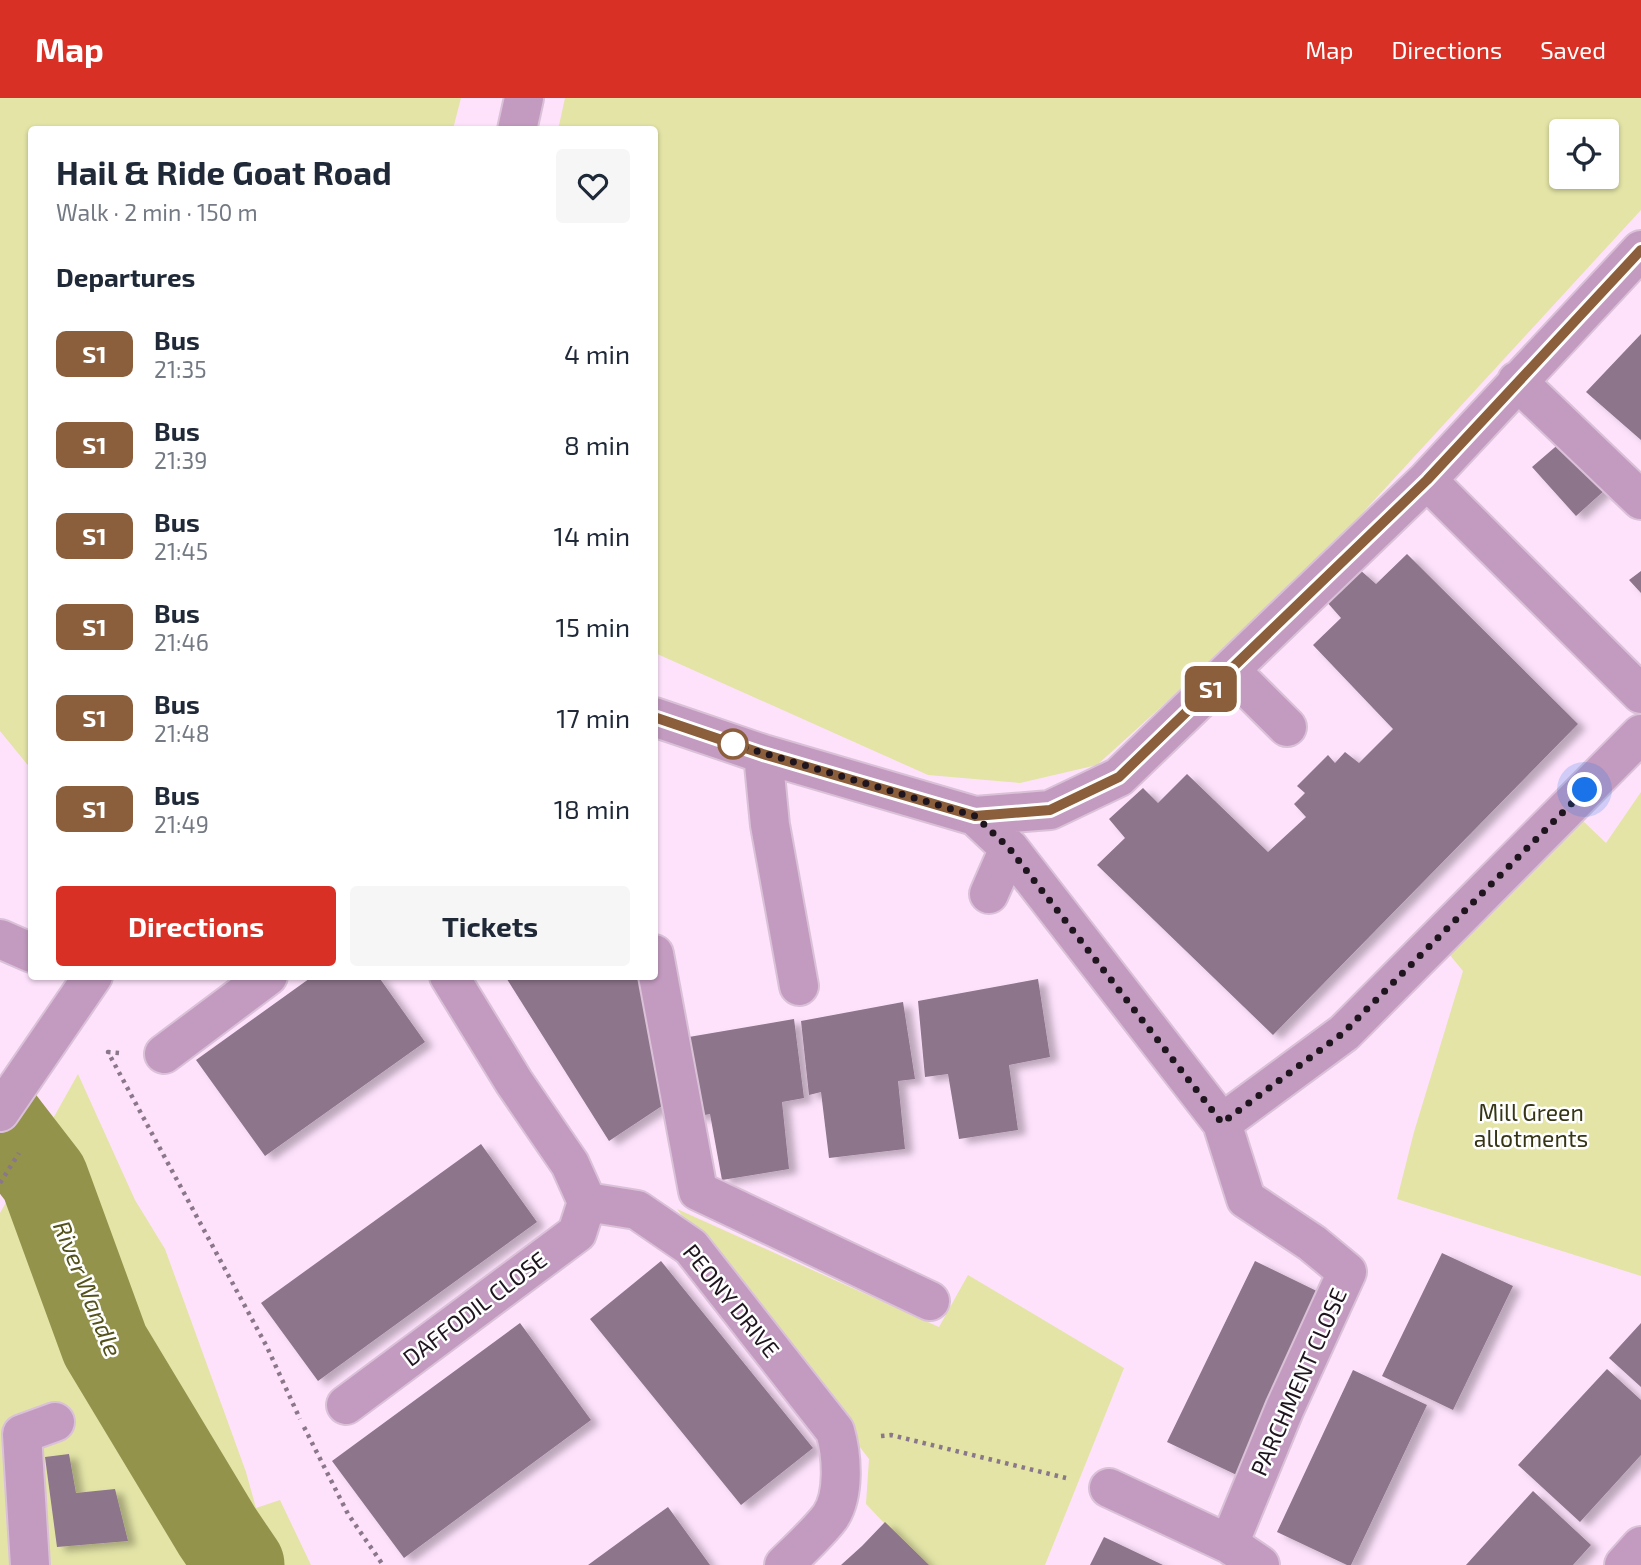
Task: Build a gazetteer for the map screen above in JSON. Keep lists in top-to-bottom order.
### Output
{
  "streets": {
    "street": ["PEONY DRIVE", "DAFFODIL CLOSE", "PARCHMENT CLOSE"]
  },
  "crossings": [
    ["PEONY DRIVE", "DAFFODIL CLOSE"]
  ],
  "water": ["River Wandle"],
  "parks": ["Mill Green allotments"],
  "lines": ["bus line S1"],
  "page": {
    "header": "Map",
    "nav": ["Map", "Directions", "Saved"],
    "on_map": "S1",
    "heading": [
      ["Hail & Ride Goat Road", "Walk · 2 min · 150 m"],
      "Departures"
    ],
    "list": [
      {
        "mark": "S1",
        "name": "Bus",
        "note": "21:35",
        "value": "4 min"
      },
      {
        "mark": "S1",
        "name": "Bus",
        "note": "21:39",
        "value": "8 min"
      },
      {
        "mark": "S1",
        "name": "Bus",
        "note": "21:45",
        "value": "14 min"
      },
      {
        "mark": "S1",
        "name": "Bus",
        "note": "21:46",
        "value": "15 min"
      },
      {
        "mark": "S1",
        "name": "Bus",
        "note": "21:48",
        "value": "17 min"
      },
      {
        "mark": "S1",
        "name": "Bus",
        "note": "21:49",
        "value": "18 min"
      }
    ],
    "buttons": ["Directions", "Tickets"]
  }
}
